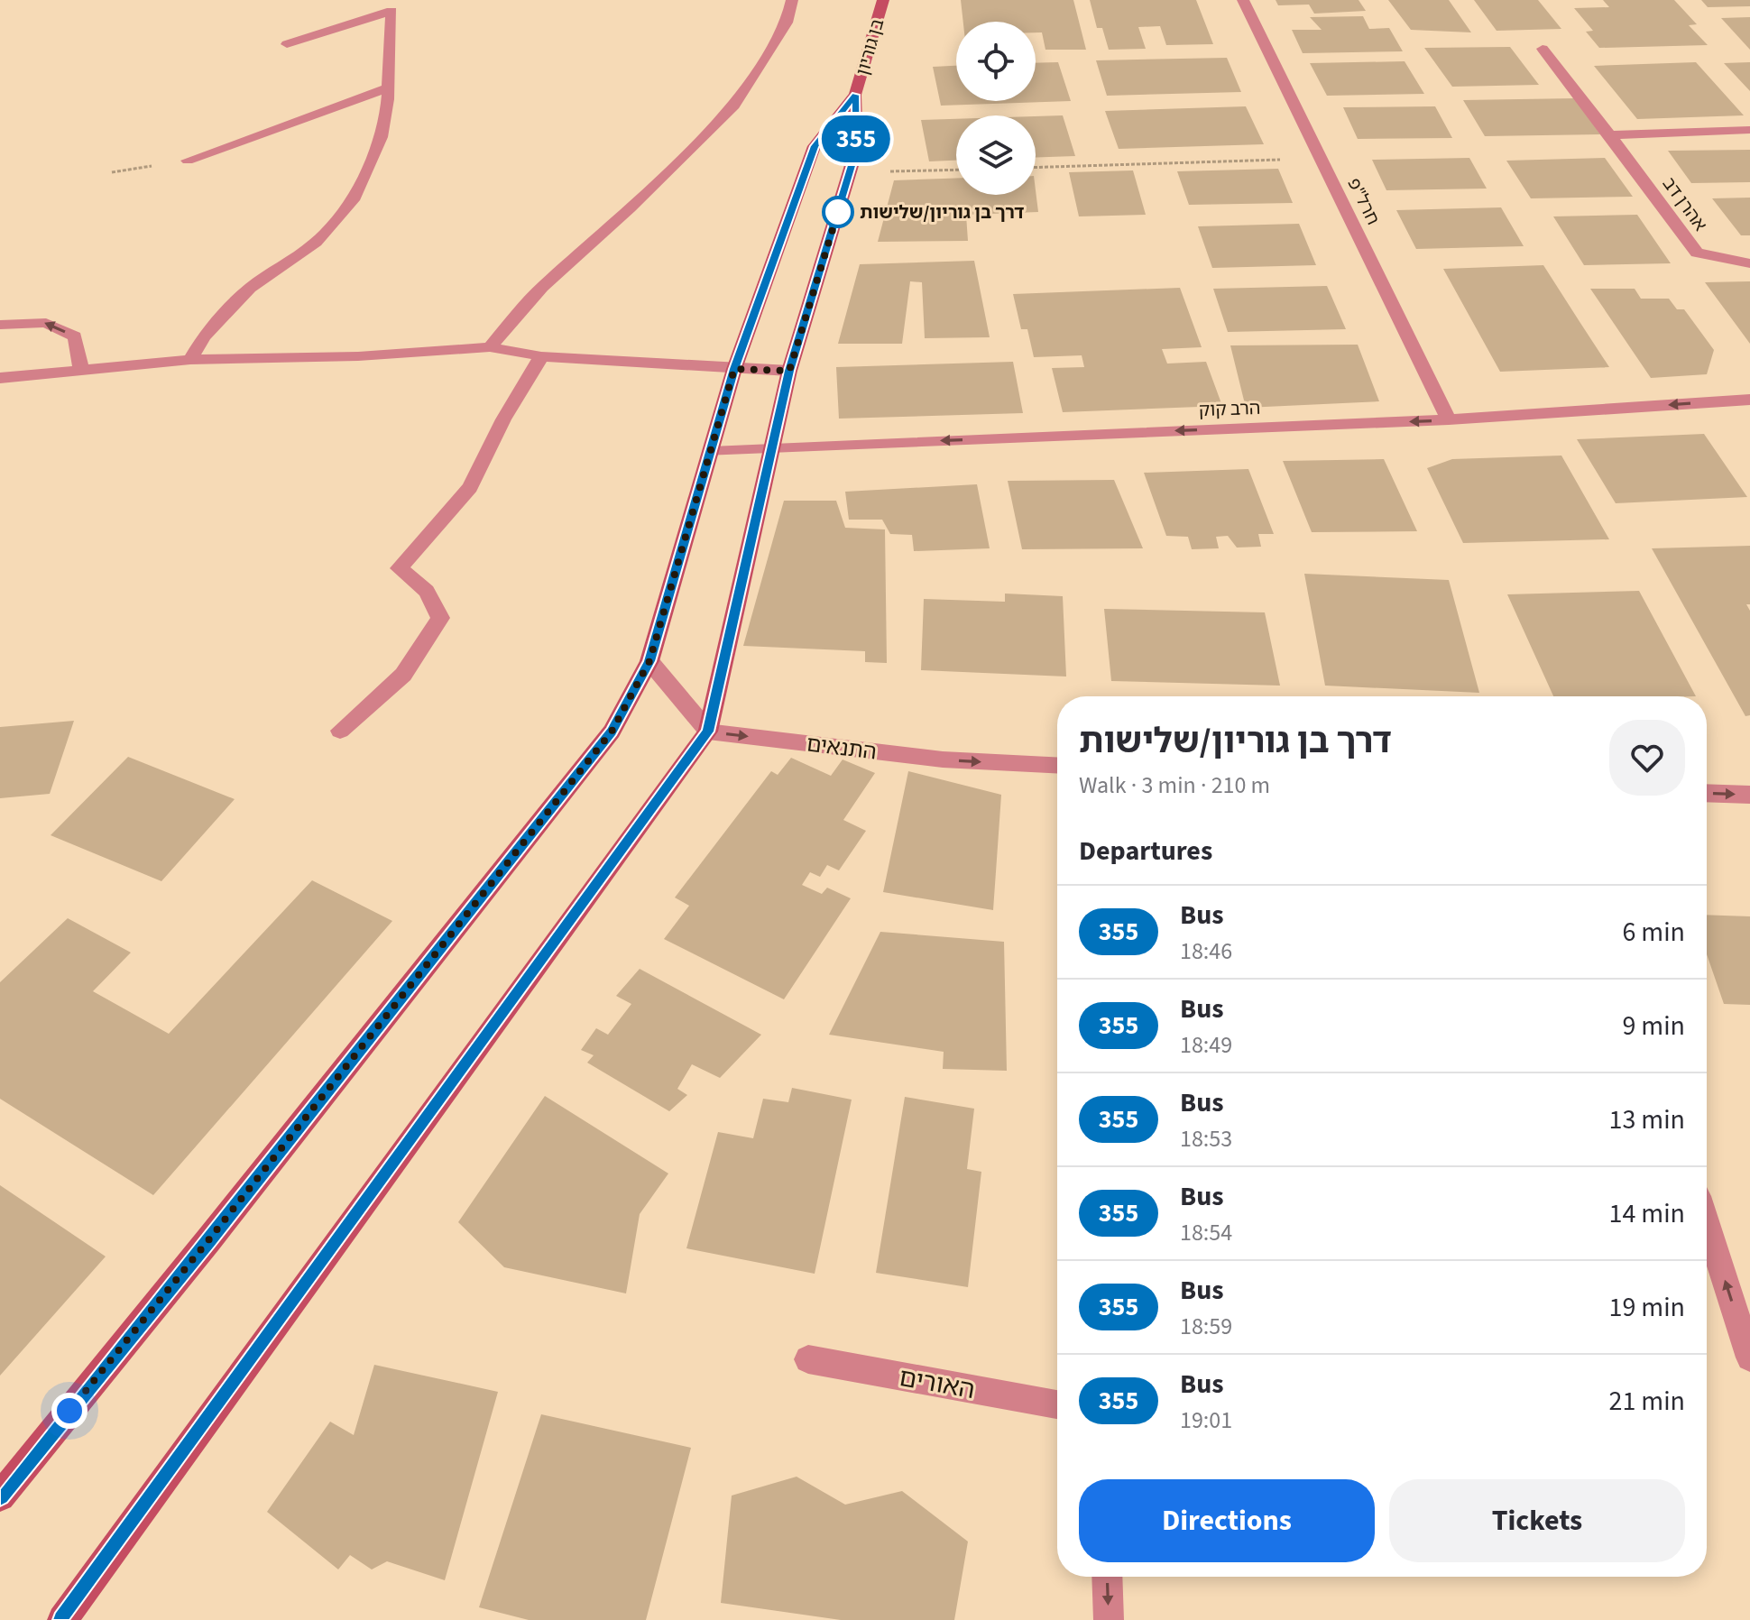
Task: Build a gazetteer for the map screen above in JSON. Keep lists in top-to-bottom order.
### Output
{
  "streets": {
    "main road": ["בן גוריון"],
    "street": [
      "חרל\"פ",
      "אהרן דב",
      "הרב קוק",
      "התנאים",
      "האורים"
    ]
  },
  "crossings": [
    ["בן גוריון", "הרב קוק"],
    ["בן גוריון", "התנאים"],
    ["חרל\"פ", "הרב קוק"]
  ],
  "one_way": ["הרב קוק", "התנאים"],
  "places": ["דרך בן גוריון/שלישות"],
  "lines": ["bus line 355"],
  "page": {
    "on_map": "355",
    "heading": [
      ["דרך בן גוריון/שלישות", "Walk · 3 min · 210 m"],
      "Departures"
    ],
    "list": [
      {
        "mark": "355",
        "name": "Bus",
        "note": "18:46",
        "value": "6 min"
      },
      {
        "mark": "355",
        "name": "Bus",
        "note": "18:49",
        "value": "9 min"
      },
      {
        "mark": "355",
        "name": "Bus",
        "note": "18:53",
        "value": "13 min"
      },
      {
        "mark": "355",
        "name": "Bus",
        "note": "18:54",
        "value": "14 min"
      },
      {
        "mark": "355",
        "name": "Bus",
        "note": "18:59",
        "value": "19 min"
      },
      {
        "mark": "355",
        "name": "Bus",
        "note": "19:01",
        "value": "21 min"
      }
    ],
    "buttons": ["Directions", "Tickets"]
  }
}
